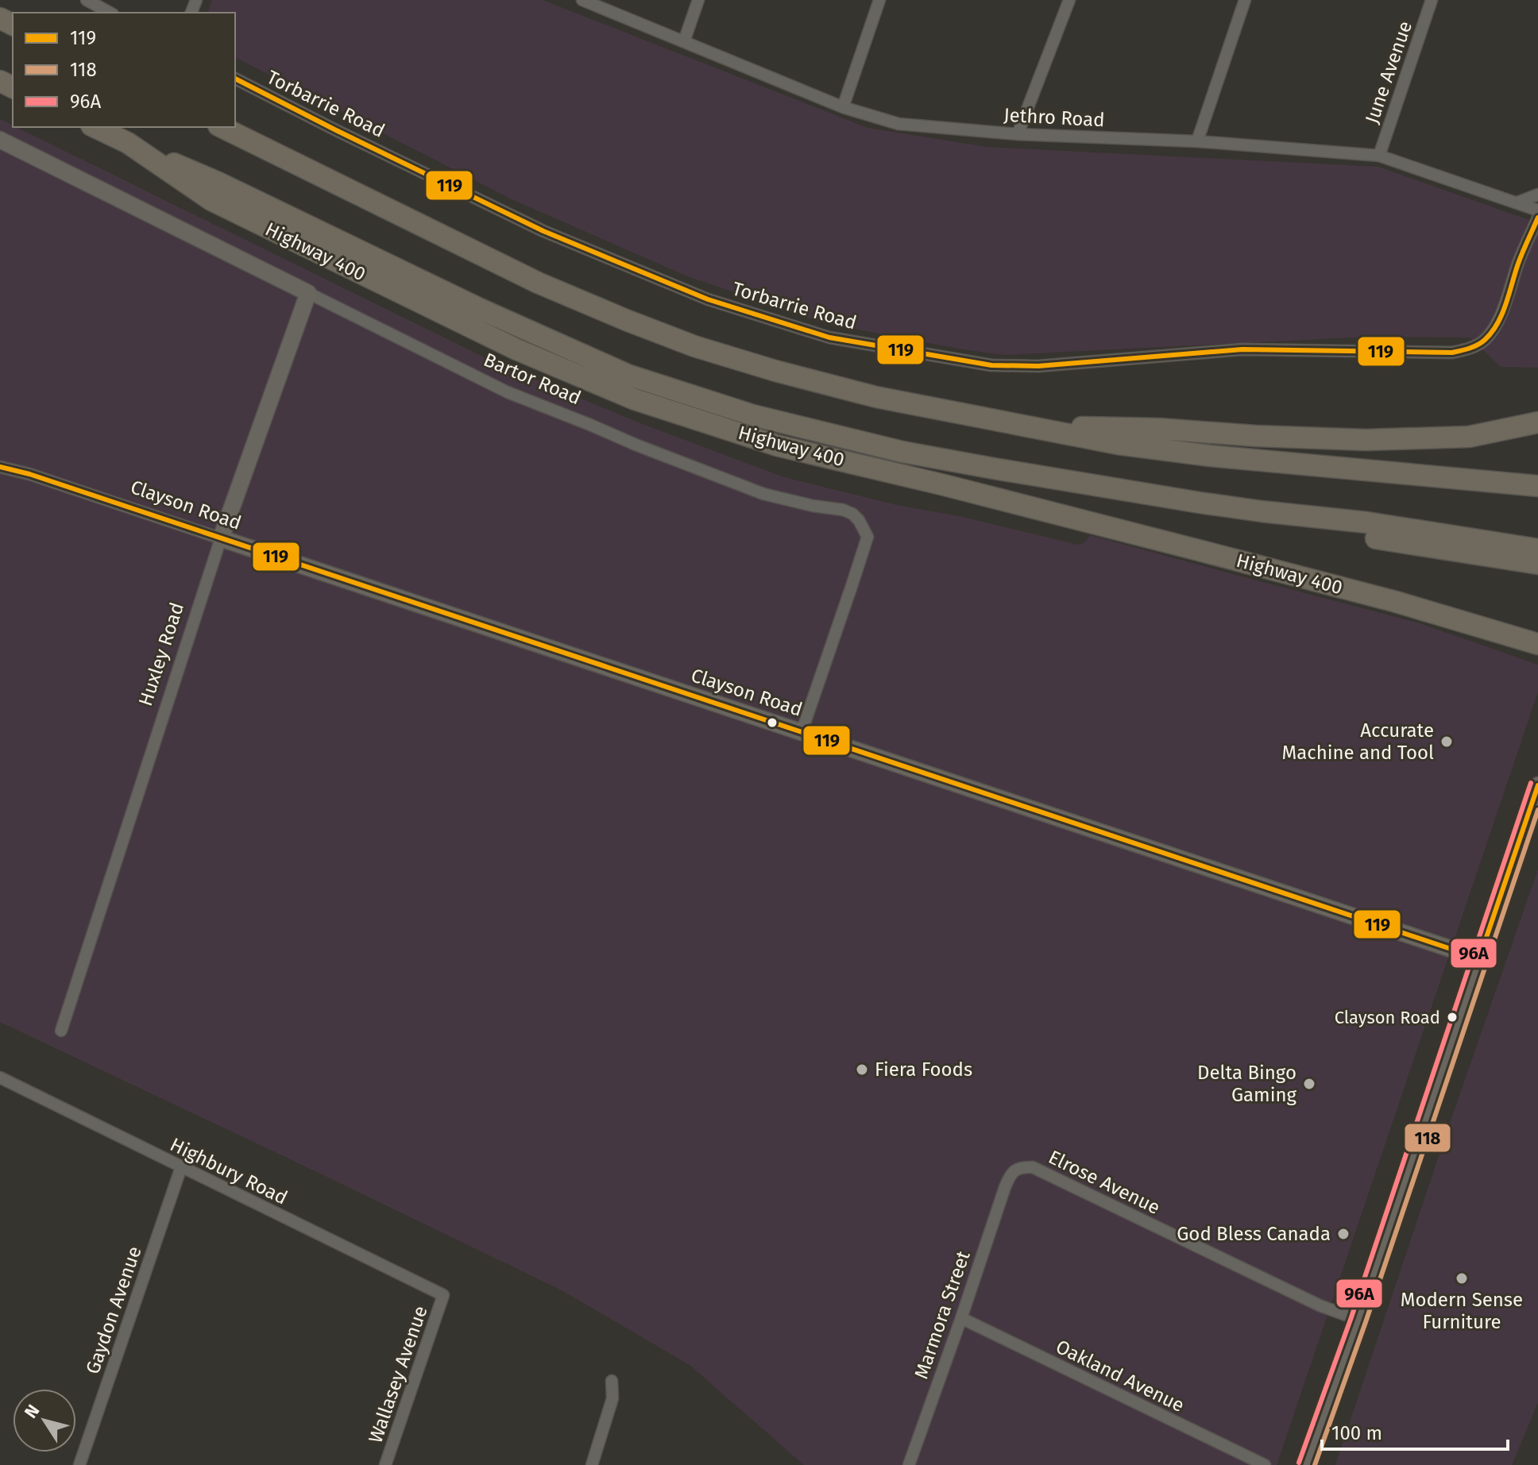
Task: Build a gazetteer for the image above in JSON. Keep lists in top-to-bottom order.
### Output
{
  "streets": {
    "highway": ["Highway 400"],
    "street": [
      "June Avenue",
      "Torbarrie Road",
      "Jethro Road",
      "Bartor Road",
      "Clayson Road",
      "Huxley Road",
      "Highbury Road",
      "Elrose Avenue",
      "Gaydon Avenue",
      "Marmora Street",
      "Wallasey Avenue",
      "Oakland Avenue"
    ]
  },
  "crossings": [
    ["June Avenue", "Jethro Road"],
    ["Bartor Road", "Clayson Road"],
    ["Bartor Road", "Huxley Road"],
    ["Clayson Road", "Huxley Road"],
    ["Highbury Road", "Gaydon Avenue"],
    ["Highbury Road", "Wallasey Avenue"],
    ["Elrose Avenue", "Marmora Street"],
    ["Marmora Street", "Oakland Avenue"]
  ],
  "places": [
    "Accurate Machine and Tool",
    "Clayson Road",
    "Fiera Foods",
    "Delta Bingo Gaming",
    "God Bless Canada",
    "Modern Sense Furniture"
  ],
  "lines": ["transit line 119", "transit line 96A", "transit line 118"],
  "legend": ["119", "118", "96A"],
  "scale_bar": "100 m",
  "north": "top left"
}
